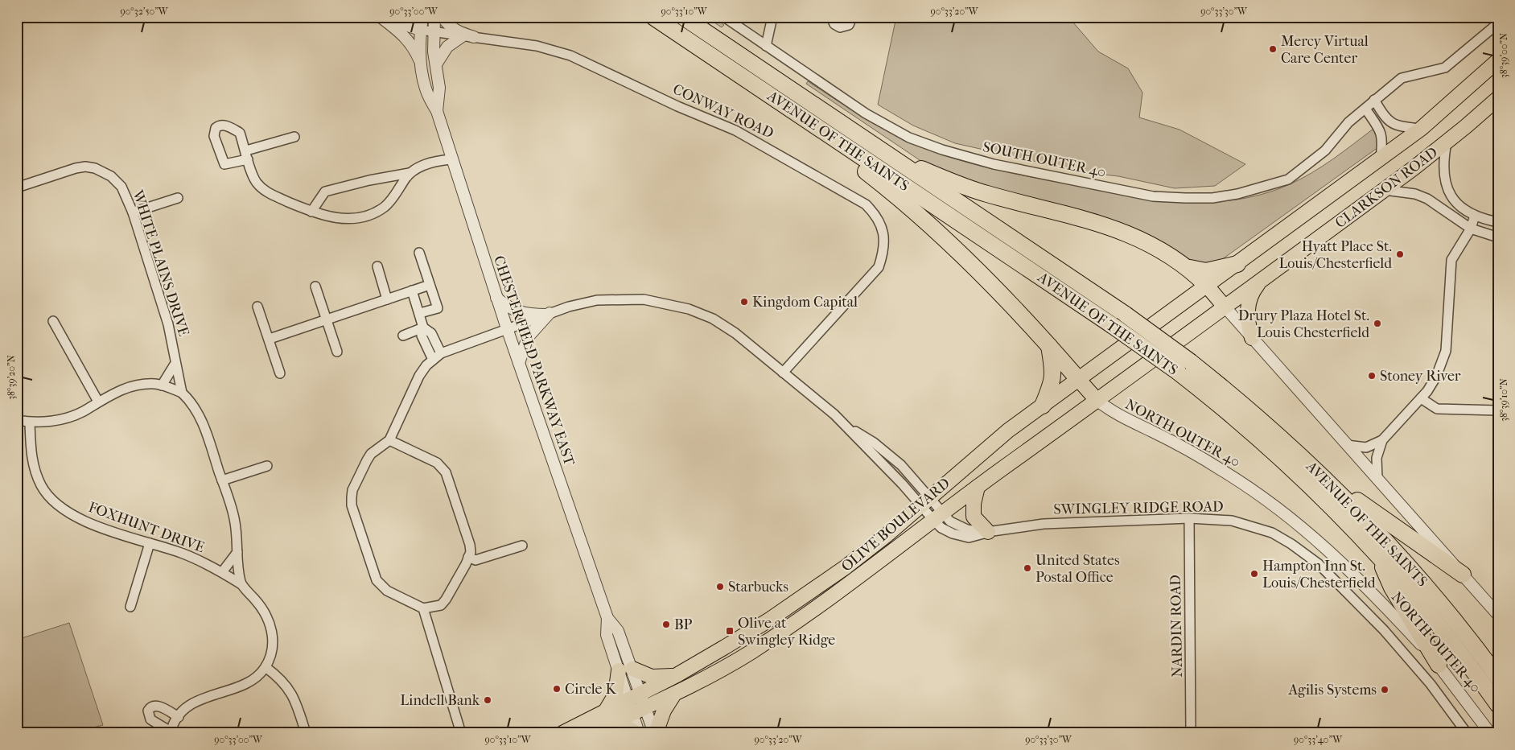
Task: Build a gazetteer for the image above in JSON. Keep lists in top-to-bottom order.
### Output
{
  "streets": {
    "highway": ["AVENUE OF THE SAINTS"],
    "main road": ["CLARKSON ROAD", "OLIVE BOULEVARD"],
    "street": [
      "CONWAY ROAD",
      "SOUTH OUTER 40",
      "WHITE PLAINS DRIVE",
      "CHESTERFIELD PARKWAY EAST",
      "NORTH OUTER 40",
      "SWINGLEY RIDGE ROAD",
      "FOXHUNT DRIVE",
      "NARDIN ROAD"
    ]
  },
  "crossings": [
    ["CONWAY ROAD", "CHESTERFIELD PARKWAY EAST"],
    ["CONWAY ROAD", "SWINGLEY RIDGE ROAD"],
    ["CLARKSON ROAD", "NORTH OUTER 40"],
    ["CLARKSON ROAD", "OLIVE BOULEVARD"],
    ["WHITE PLAINS DRIVE", "FOXHUNT DRIVE"],
    ["CHESTERFIELD PARKWAY EAST", "SWINGLEY RIDGE ROAD"],
    ["CHESTERFIELD PARKWAY EAST", "OLIVE BOULEVARD"],
    ["NORTH OUTER 40", "OLIVE BOULEVARD"],
    ["SWINGLEY RIDGE ROAD", "OLIVE BOULEVARD"],
    ["SWINGLEY RIDGE ROAD", "NARDIN ROAD"]
  ],
  "places": {
    "other": [
      "Mercy Virtual Care Center",
      "Hyatt Place St. Louis/Chesterfield",
      "Kingdom Capital",
      "Drury Plaza Hotel St. Louis Chesterfield",
      "Stoney River",
      "United States Postal Office",
      "Hampton Inn St. Louis/Chesterfield",
      "Starbucks",
      "BP",
      "Circle K",
      "Agilis Systems",
      "Lindell Bank"
    ],
    "transit": ["Olive at Swingley Ridge"]
  },
  "coordinates": [
    "90°32'50\"W",
    "90°33'00\"W",
    "90°33'10\"W",
    "90°33'20\"W",
    "90°33'30\"W",
    "38°39'00\"N",
    "38°39'20\"N",
    "38°39'10\"N",
    "90°33'40\"W"
  ]
}
